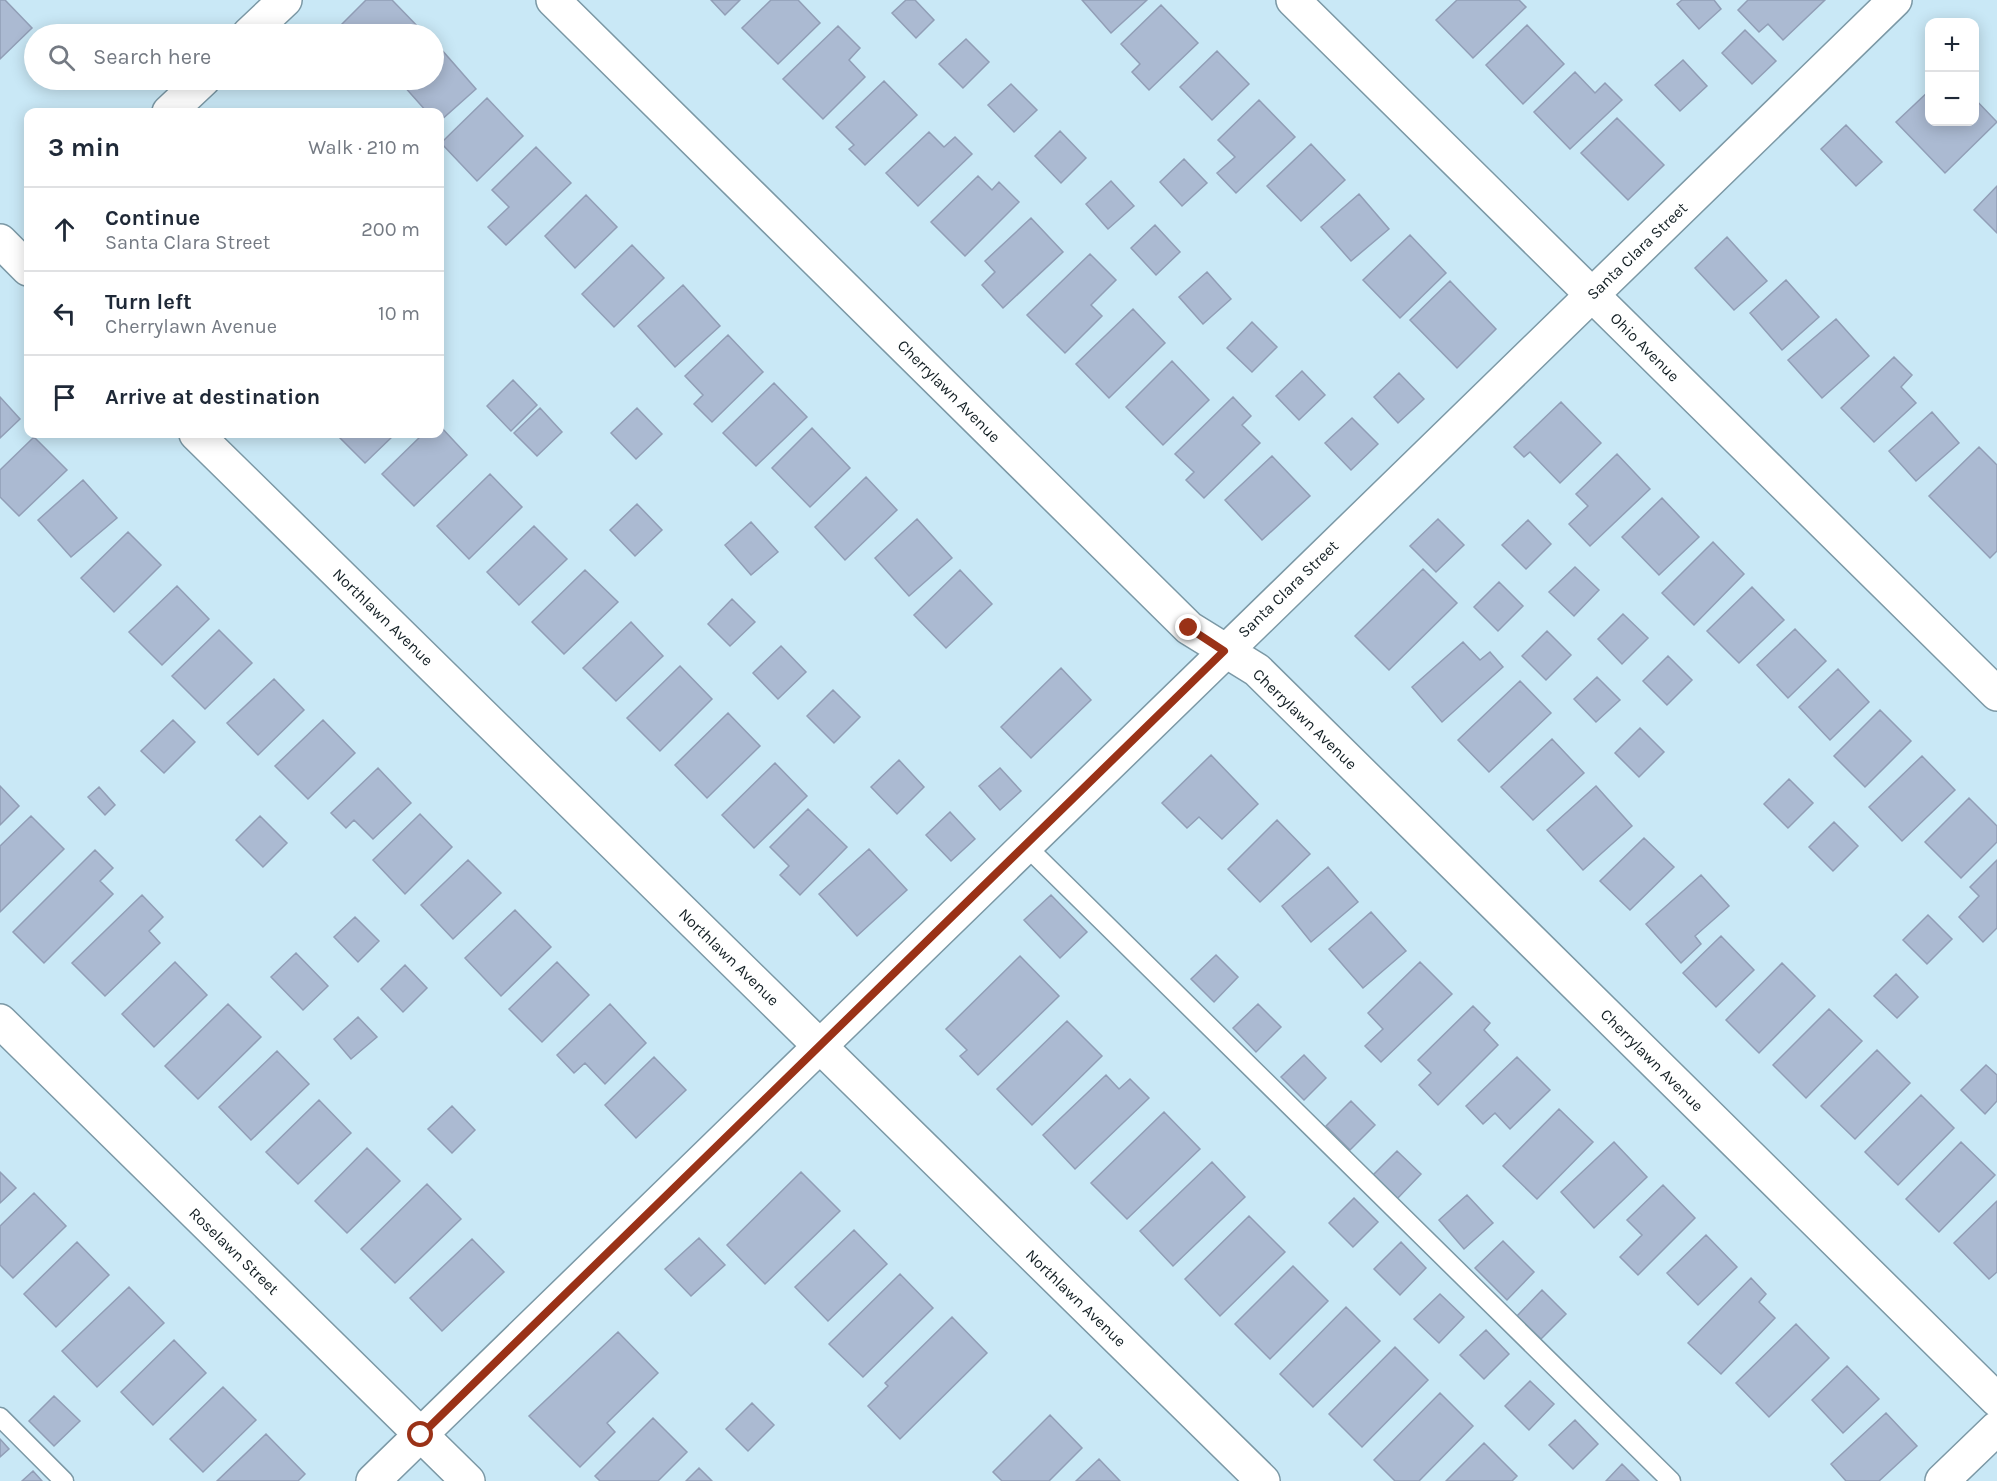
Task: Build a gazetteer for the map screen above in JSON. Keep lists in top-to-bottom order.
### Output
{
  "streets": {
    "street": [
      "Santa Clara Street",
      "Ohio Avenue",
      "Cherrylawn Avenue",
      "Northlawn Avenue",
      "Roselawn Street"
    ]
  },
  "crossings": [
    ["Santa Clara Street", "Ohio Avenue"],
    ["Santa Clara Street", "Cherrylawn Avenue"],
    ["Santa Clara Street", "Northlawn Avenue"],
    ["Santa Clara Street", "Roselawn Street"]
  ],
  "page": {
    "map_buttons": ["+", "−"],
    "search": "Search here",
    "heading": ["3 min", "Walk · 210 m"],
    "list": [
      ["Continue", "Santa Clara Street", "200 m"],
      ["Turn left", "Cherrylawn Avenue", "10 m"],
      "Arrive at destination"
    ]
  }
}
